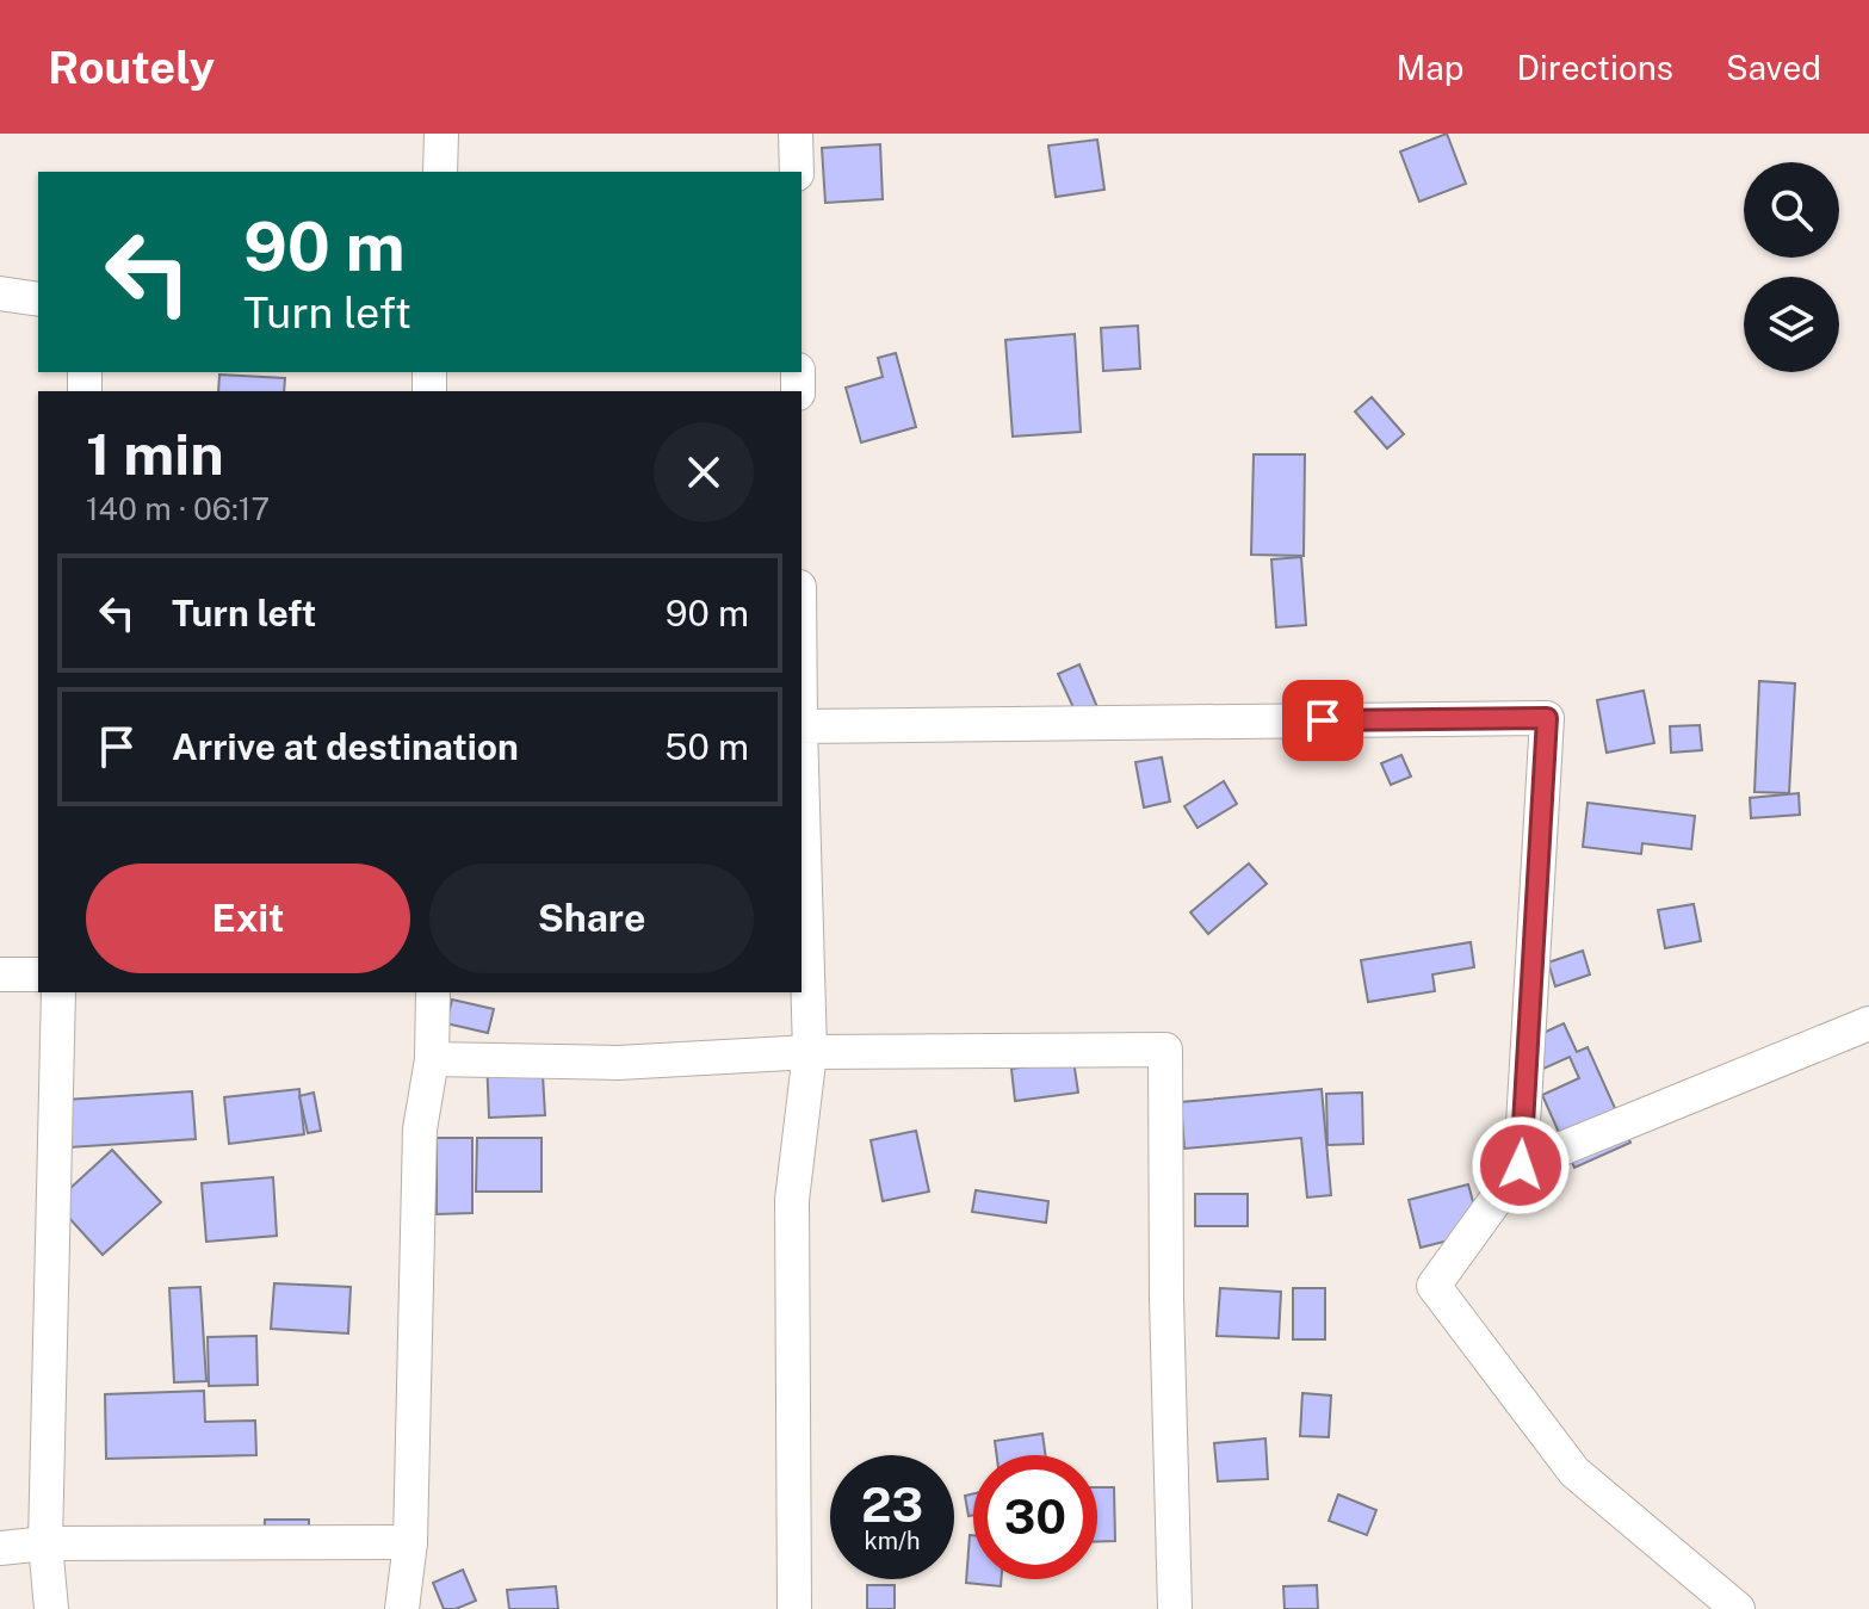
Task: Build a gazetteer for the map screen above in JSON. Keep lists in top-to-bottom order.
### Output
{
  "page": {
    "header": "Routely",
    "nav": ["Map", "Directions", "Saved"],
    "turn": ["90 m", "Turn left"],
    "heading": ["1 min", "140 m · 06:17"],
    "list": [
      {
        "name": "Turn left",
        "value": "90 m"
      },
      {
        "name": "Arrive at destination",
        "value": "50 m"
      }
    ],
    "buttons": ["Exit", "Share"],
    "speed": "23 km/h",
    "limit": "30"
  }
}
